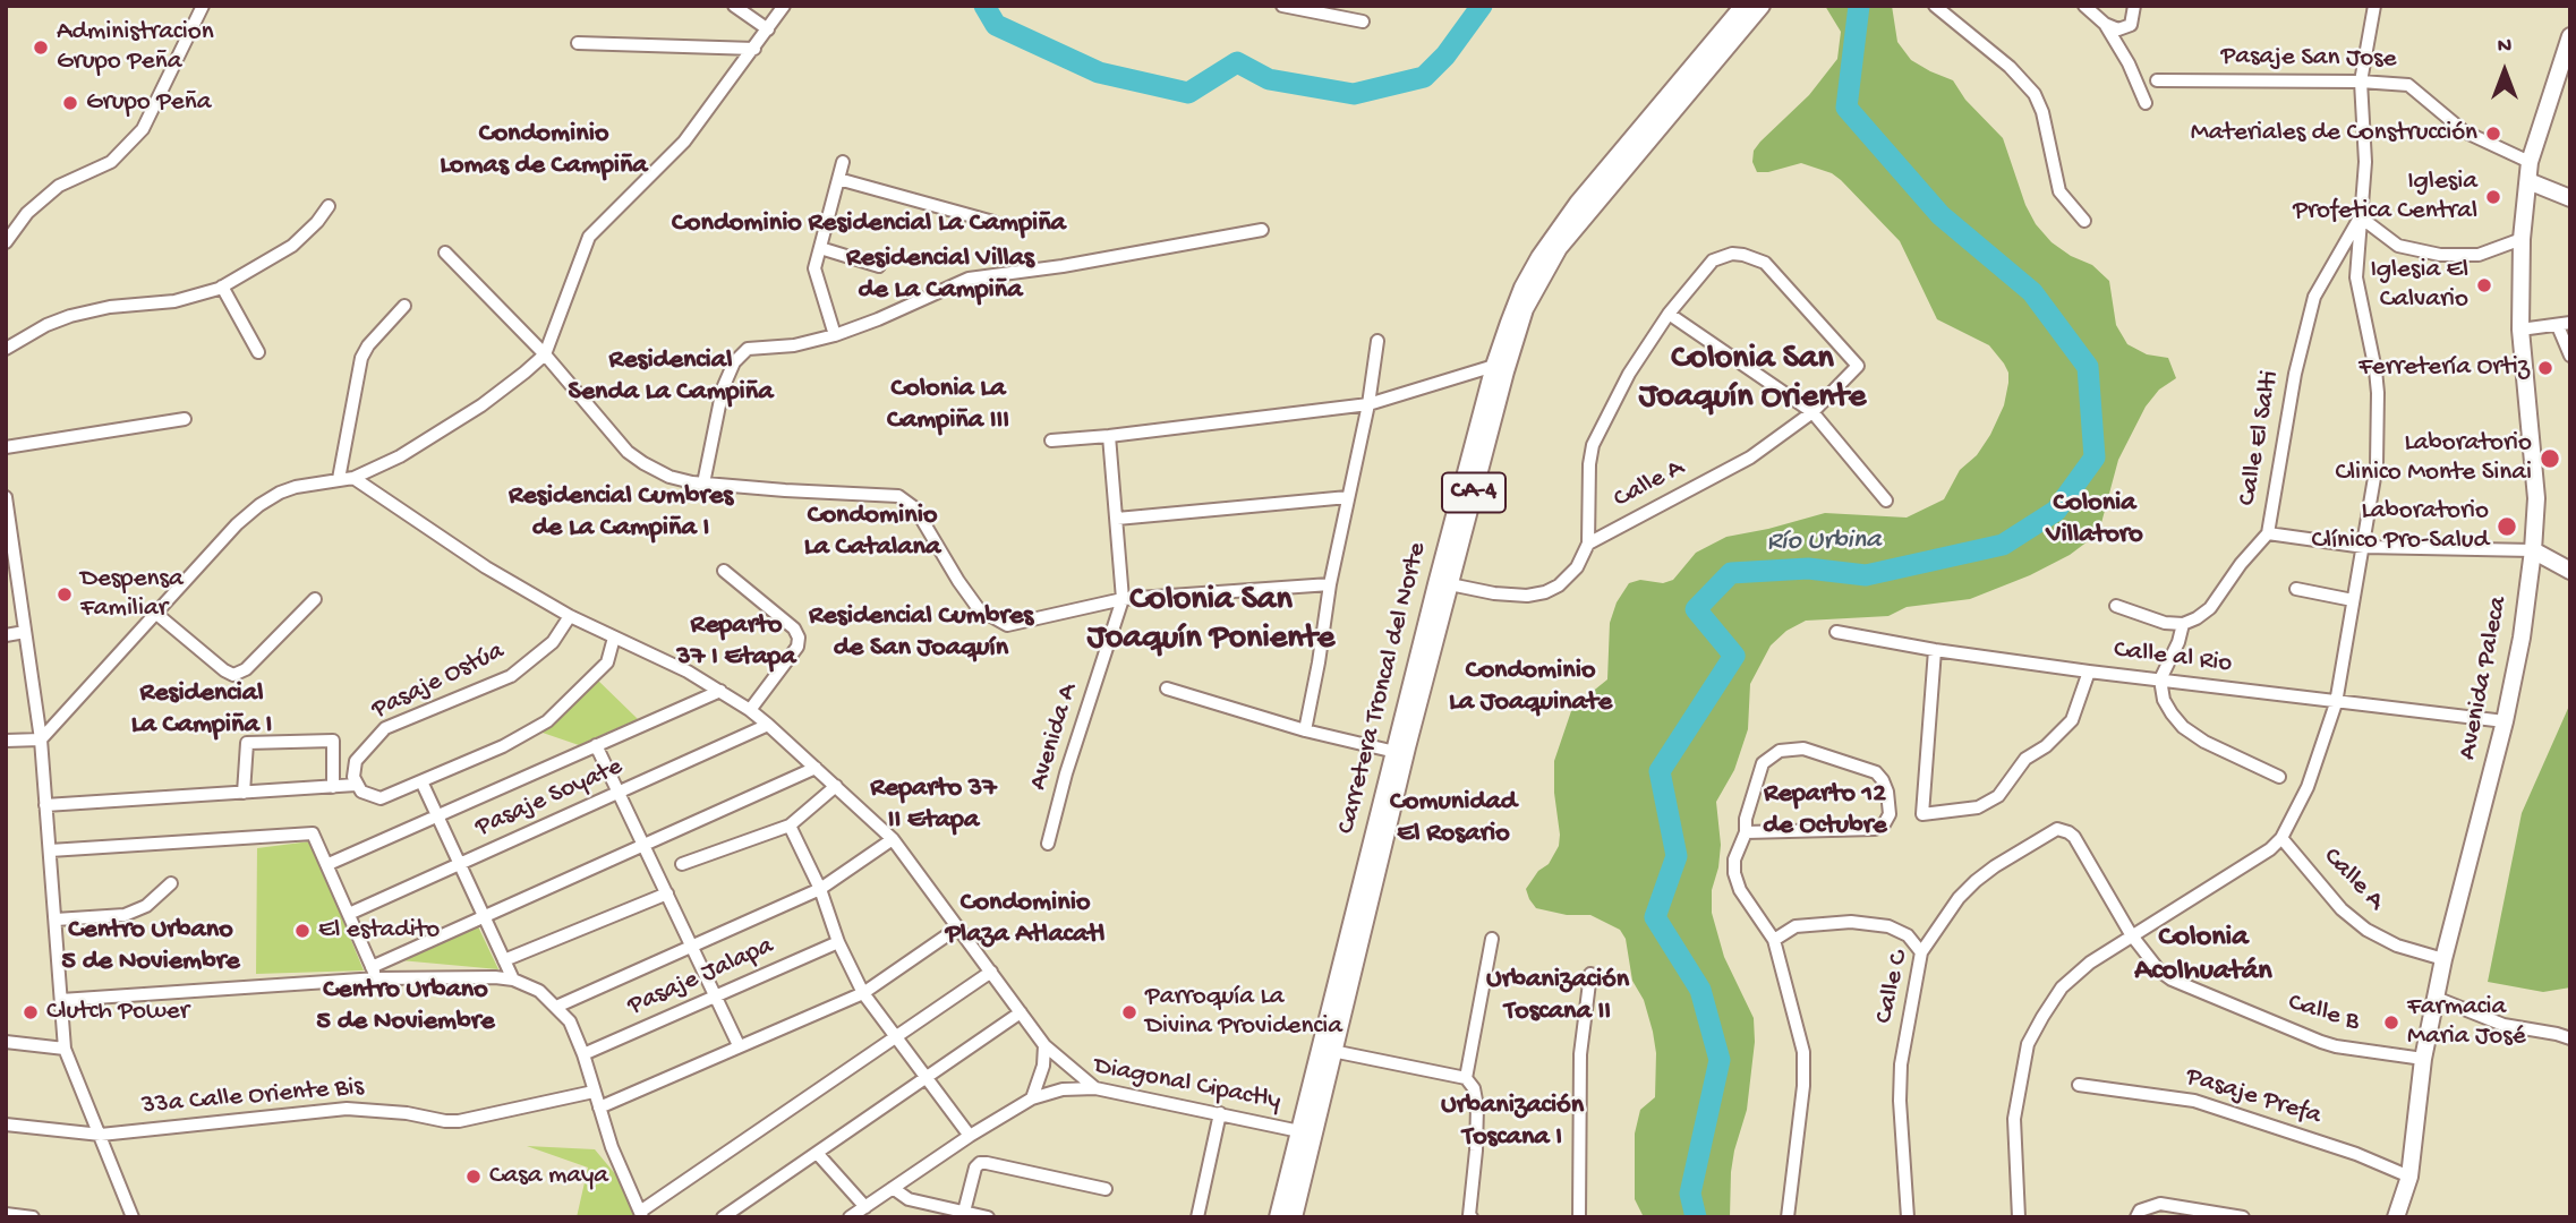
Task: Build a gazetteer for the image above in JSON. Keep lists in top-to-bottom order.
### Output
{
  "streets": {
    "main road": ["CA-4", "Avenida Paleca", "Carretera Troncal del Norte"],
    "street": [
      "Pasaje San Jose",
      "Calle El Salti",
      "Calle A",
      "Calle al Rio",
      "Pasaje Ostúa",
      "Avenida A",
      "Pasaje Soyate",
      "Pasaje Jalapa",
      "Calle C",
      "Calle B",
      "Diagonal Cipactly",
      "33a Calle Oriente Bis",
      "Pasaje Prefa"
    ]
  },
  "crossings": [
    ["Pasaje San Jose", "Avenida Paleca"],
    ["Calle A", "Avenida Paleca"],
    ["CA-4", "Carretera Troncal del Norte"],
    ["CA-4", "Diagonal Cipactly"],
    ["Calle al Rio", "Avenida Paleca"],
    ["Avenida Paleca", "Calle B"],
    ["Avenida Paleca", "Pasaje Prefa"],
    ["Carretera Troncal del Norte", "Diagonal Cipactly"],
    ["Calle C", "Calle B"]
  ],
  "districts": [
    "Condominio Lomas de Campiña",
    "Condominio Residencial La Campiña",
    "Residencial Villas de La Campiña",
    "Colonia San Joaquín Oriente",
    "Residencial Senda La Campiña",
    "Colonia La Campiña III",
    "Residencial Cumbres de La Campiña I",
    "Colonia Villatoro",
    "Condominio La Catalana",
    "Colonia San Joaquín Poniente",
    "Residencial Cumbres de San Joaquín",
    "Reparto 37 I Etapa",
    "Condominio La Joaquinate",
    "Residencial La Campiña I",
    "Reparto 37 II Etapa",
    "Reparto 12 de Octubre",
    "Comunidad El Rosario",
    "Condominio Plaza Atlacatl",
    "Centro Urbano 5 de Noviembre",
    "Colonia Acolhuatán",
    "Urbanización Toscana II",
    "Centro Urbano 5 de Noviembre",
    "Urbanización Toscana I"
  ],
  "water": ["Río Urbina"],
  "places": [
    "Administracion Grupo Peña",
    "Grupo Peña",
    "Materiales de Construcción",
    "Iglesia Profetica Central",
    "Iglesia El Calvario",
    "Ferretería Ortiz",
    "Laboratorio Clinico Monte Sinai",
    "Laboratorio Clínico Pro-Salud",
    "Despensa Familiar",
    "El estadito",
    "Clutch Power",
    "Parroquía La Divina Providencia",
    "Farmacia Maria José",
    "Casa maya"
  ],
  "north": "top"
}
